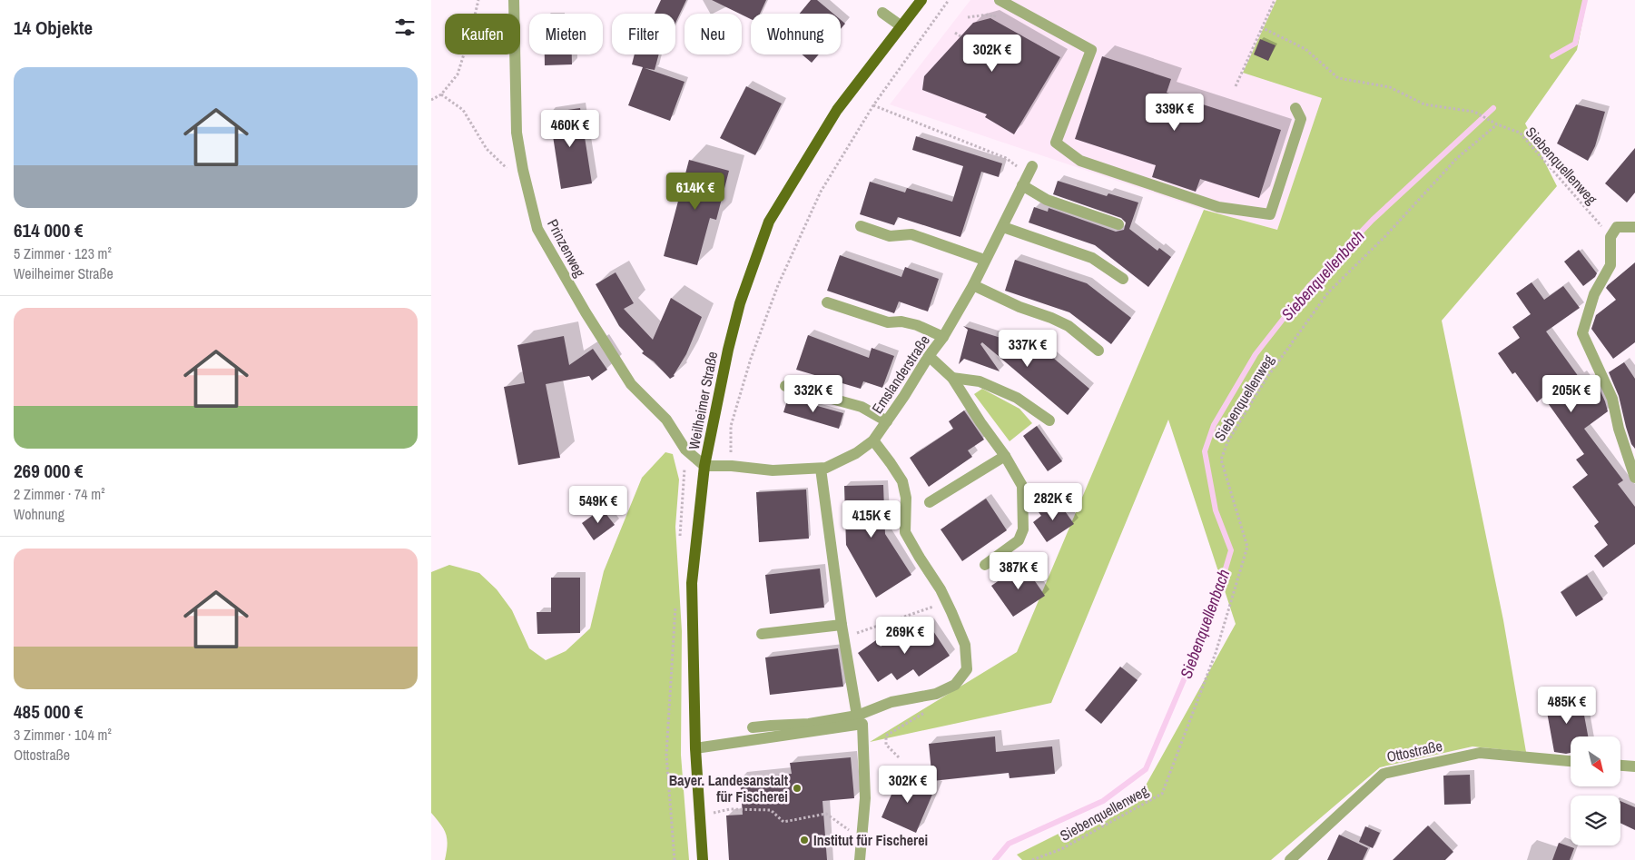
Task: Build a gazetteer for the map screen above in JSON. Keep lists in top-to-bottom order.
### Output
{
  "streets": {
    "main road": ["Weilheimer Straße"],
    "street": ["Prinzenweg", "Emslanderstraße", "Ottostraße"],
    "path": ["Siebenquellenweg"]
  },
  "crossings": [
    ["Prinzenweg", "Emslanderstraße"],
    ["Prinzenweg", "Weilheimer Straße"],
    ["Emslanderstraße", "Weilheimer Straße"]
  ],
  "water": ["Siebenquellenbach"],
  "places": ["Bayer. Landesanstalt für Fischerei", "Institut für Fischerei"],
  "north": "bottom right",
  "page": {
    "heading": "14 Objekte",
    "chip": [
      "Kaufen",
      "Mieten",
      "Filter",
      "Neu",
      "Wohnung"
    ],
    "price": [
      "302K €",
      "339K €",
      "460K €",
      "614K €",
      "337K €",
      "332K €",
      "205K €",
      "282K €",
      "549K €",
      "415K €",
      "387K €",
      "269K €",
      "485K €",
      "302K €"
    ],
    "list": [
      {
        "name": "614 000 €",
        "note": "5 Zimmer · 123 m² · Weilheimer Straße"
      },
      {
        "name": "269 000 €",
        "note": "2 Zimmer · 74 m² · Wohnung"
      },
      {
        "name": "485 000 €",
        "note": "3 Zimmer · 104 m² · Ottostraße"
      }
    ]
  }
}
